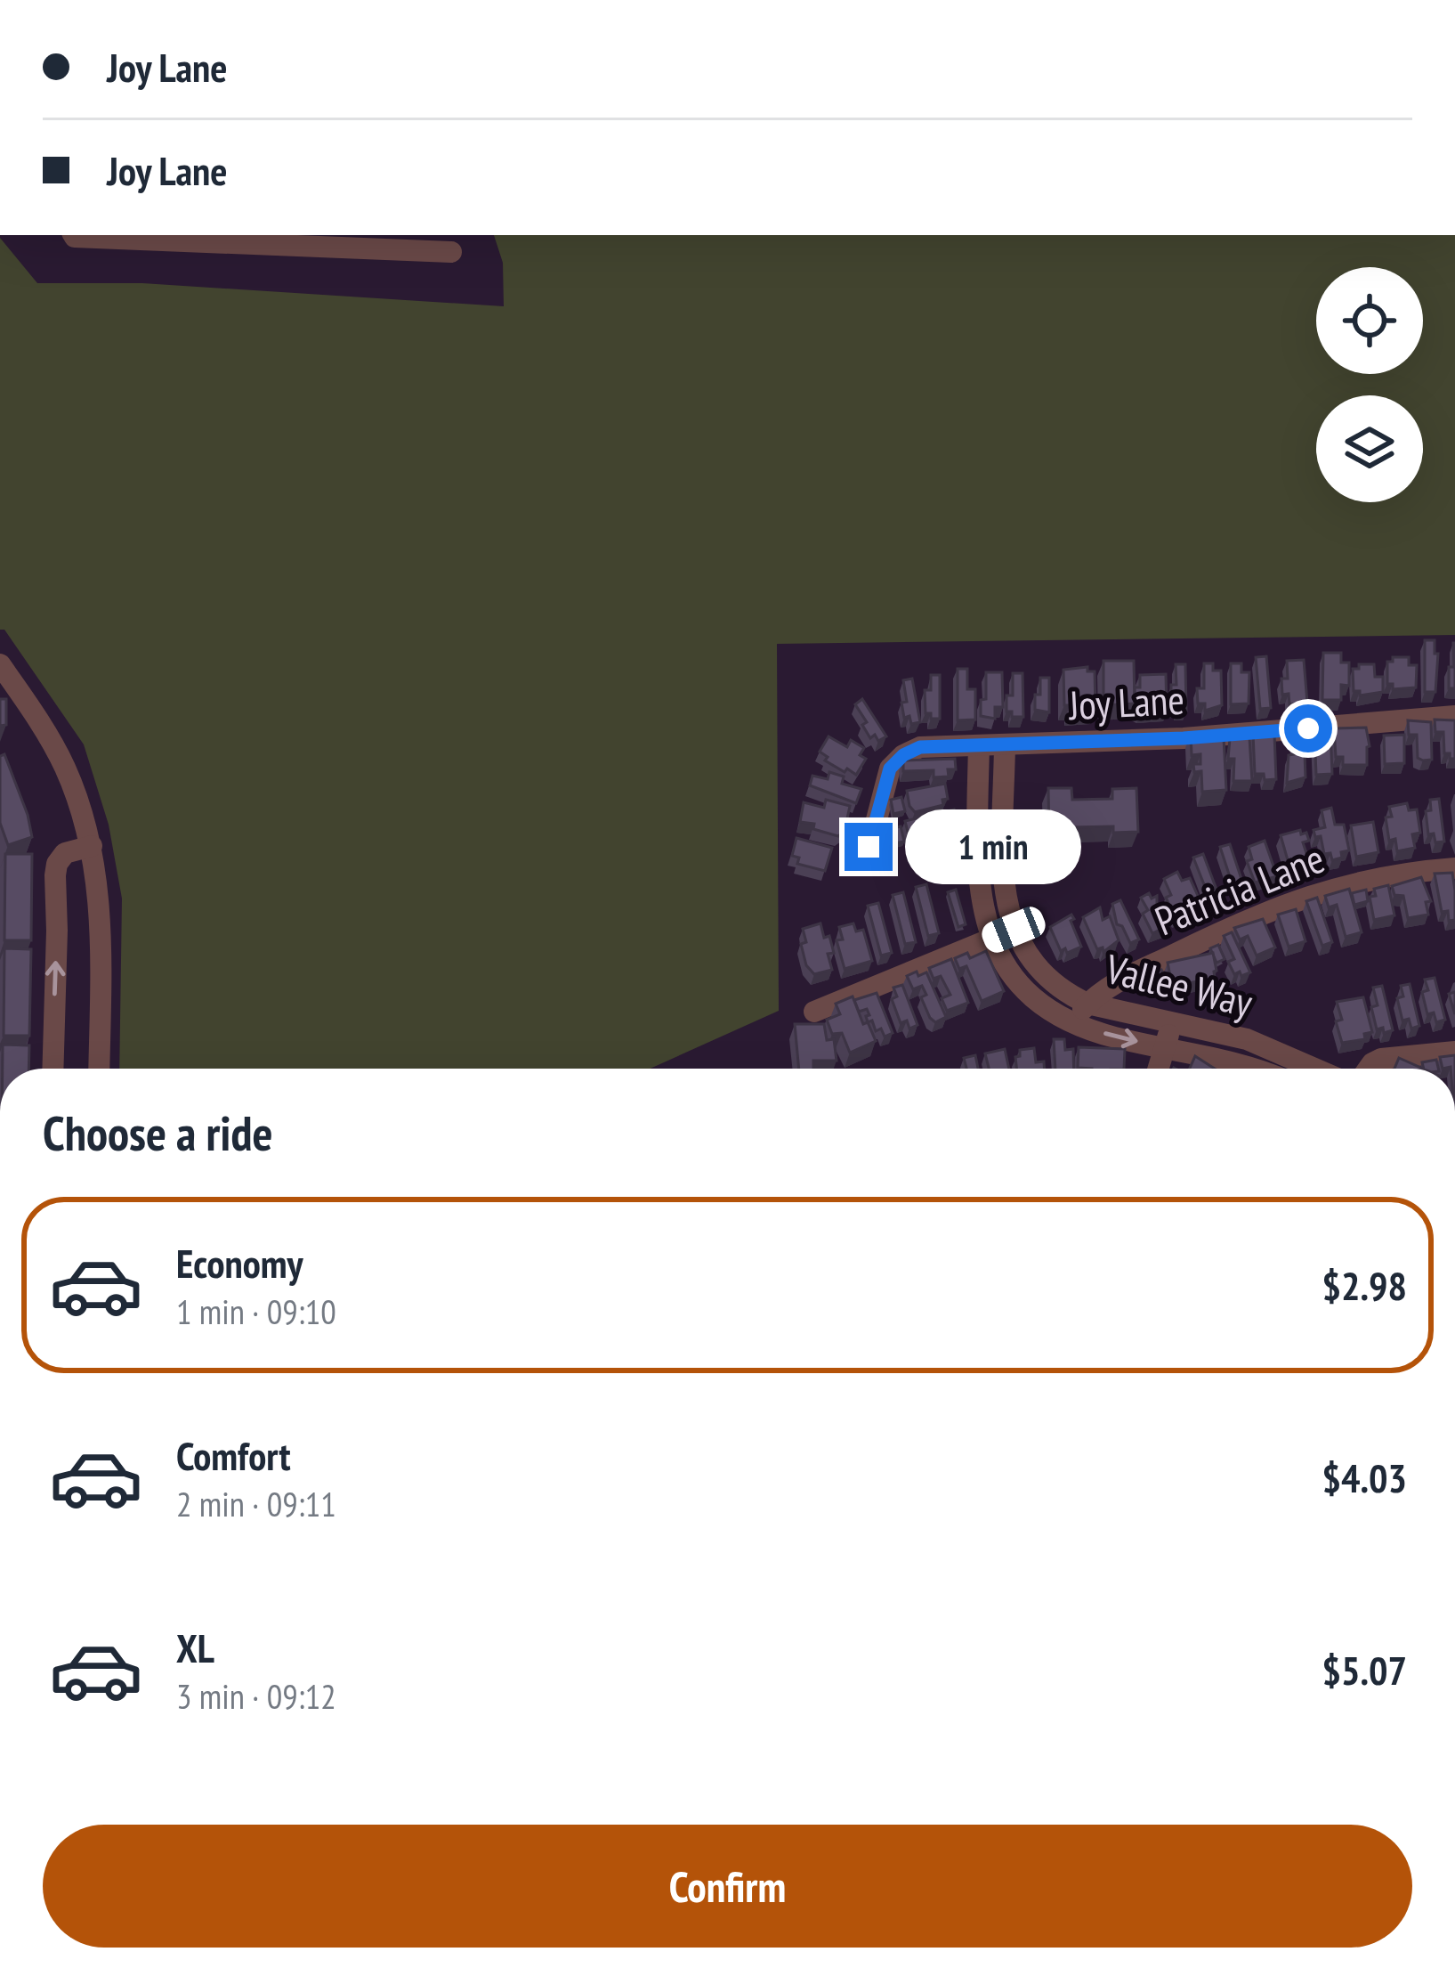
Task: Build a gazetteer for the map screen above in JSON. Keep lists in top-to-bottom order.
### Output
{
  "streets": {
    "street": ["Joy Lane", "Patricia Lane", "Vallee Way"]
  },
  "crossings": [
    ["Joy Lane", "Vallee Way"],
    ["Patricia Lane", "Vallee Way"]
  ],
  "page": {
    "banner": ["Joy Lane", "Joy Lane"],
    "bubble": "1 min",
    "heading": "Choose a ride",
    "list": [
      {
        "name": "Economy",
        "note": "1 min · 09:10",
        "value": "$2.98"
      },
      {
        "name": "Comfort",
        "note": "2 min · 09:11",
        "value": "$4.03"
      },
      {
        "name": "XL",
        "note": "3 min · 09:12",
        "value": "$5.07"
      }
    ],
    "buttons": "Confirm"
  }
}
